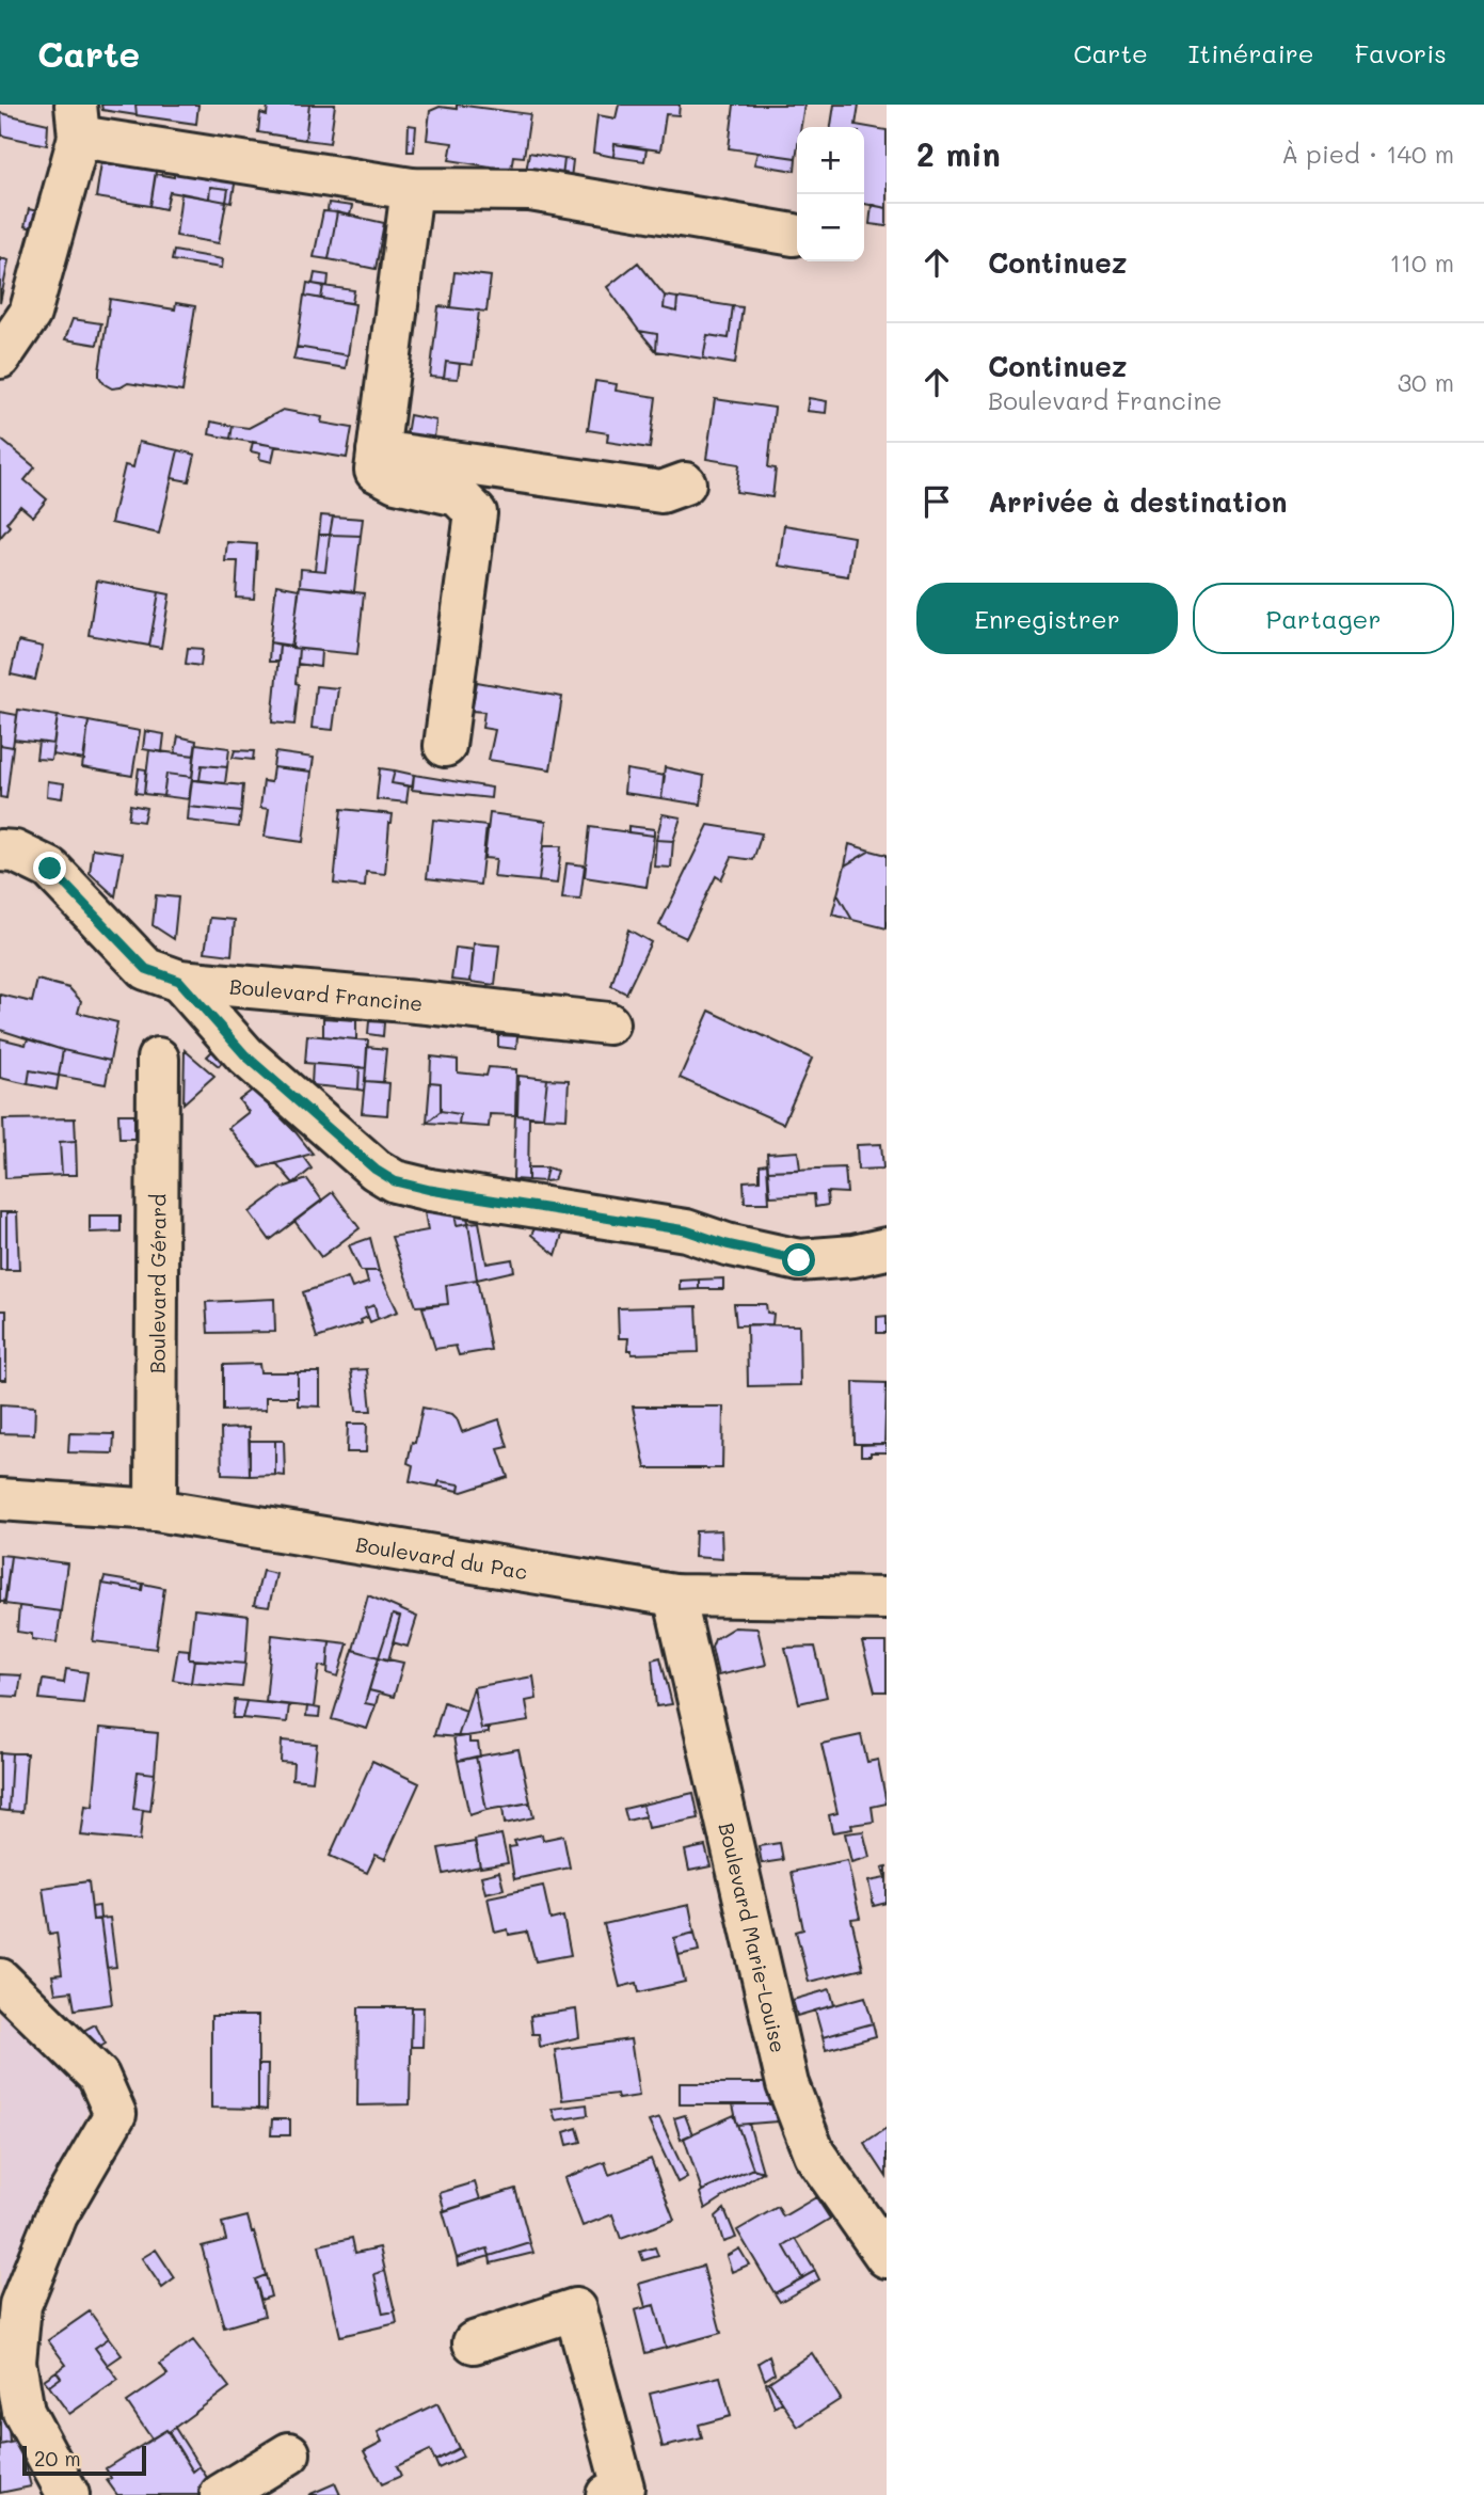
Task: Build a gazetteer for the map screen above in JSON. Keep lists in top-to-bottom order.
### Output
{
  "streets": {
    "street": [
      "Boulevard Francine",
      "Boulevard Gérard",
      "Boulevard du Pac",
      "Boulevard Marie-Louise"
    ]
  },
  "crossings": [
    ["Boulevard Gérard", "Boulevard du Pac"],
    ["Boulevard du Pac", "Boulevard Marie-Louise"]
  ],
  "scale_bar": "20 m",
  "page": {
    "header": "Carte",
    "nav": ["Carte", "Itinéraire", "Favoris"],
    "heading": ["2 min", "À pied · 140 m"],
    "map_buttons": ["+", "−"],
    "list": [
      ["Continuez", "110 m"],
      ["Continuez", "Boulevard Francine", "30 m"],
      "Arrivée à destination"
    ],
    "buttons": ["Enregistrer", "Partager"],
    "scale": "20 m"
  }
}
